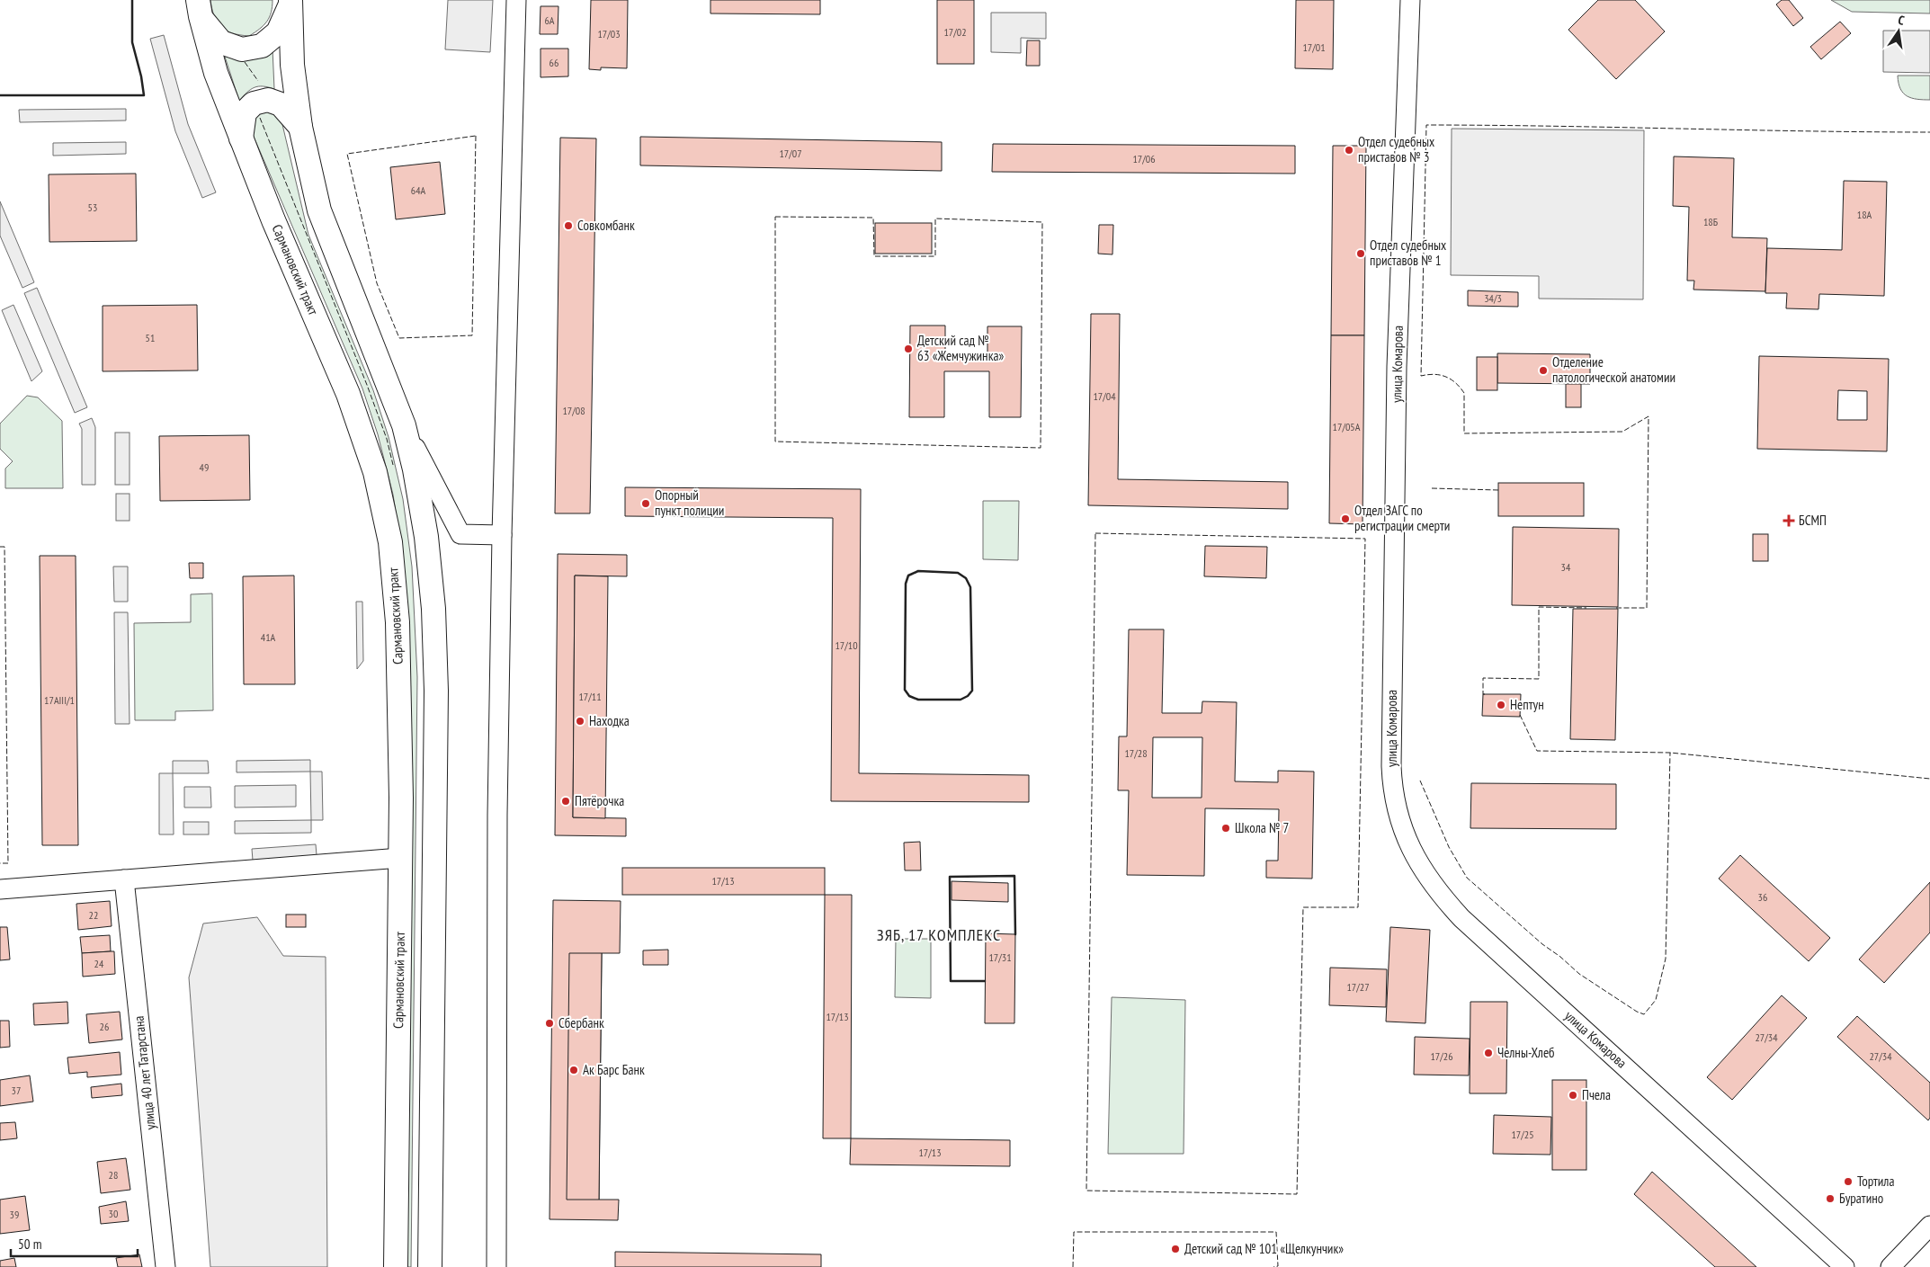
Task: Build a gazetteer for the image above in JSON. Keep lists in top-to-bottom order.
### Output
{
  "streets": {
    "main road": ["Сармановский тракт"],
    "street": ["улица Комарова", "улица 40 лет Татарстана"]
  },
  "districts": ["ЗЯБ, 17 КОМПЛЕКС"],
  "places": {
    "other": [
      "Отдел судебных приставов № 3",
      "Совкомбанк",
      "Отдел судебных приставов № 1",
      "Детский сад № 63 «Жемчужинка»",
      "Отделение патологической анатомии",
      "Опорный пункт полиции",
      "Отдел ЗАГС по регистрации смерти",
      "Нептун",
      "Находка",
      "Пятёрочка",
      "Школа № 7",
      "Сбербанк",
      "Челны-Хлеб",
      "Ак Барс Банк",
      "Пчела",
      "Тортила",
      "Буратино",
      "Детский сад № 101 «Щелкунчик»"
    ],
    "health": ["БСМП"]
  },
  "house_numbers": [
    "6А",
    "17/02",
    "17/03",
    "17/01",
    "66",
    "17/07",
    "17/06",
    "64А",
    "53",
    "18А",
    "18Б",
    "34/3",
    "51",
    "17/04",
    "17/08",
    "17/05А",
    "49",
    "34",
    "41А",
    "17/10",
    "17/11",
    "17АIII/1",
    "17/28",
    "17/13",
    "36",
    "22",
    "17/31",
    "24",
    "17/27",
    "17/13",
    "26",
    "27/34",
    "17/26",
    "27/34",
    "37",
    "17/25",
    "17/13",
    "28",
    "30",
    "39"
  ],
  "scale_bar": "50 m",
  "north": "top"
}
